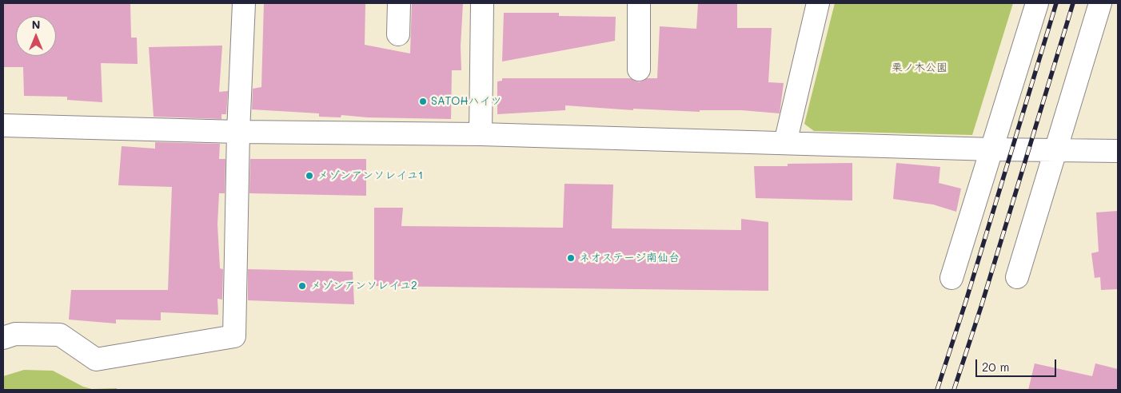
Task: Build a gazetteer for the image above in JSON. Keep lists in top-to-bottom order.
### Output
{
  "parks": ["栗ノ木公園"],
  "places": [
    "SATOHハイツ",
    "メゾンアンソレイユ1",
    "ネオステージ南仙台",
    "メゾンアンソレイユ2"
  ],
  "scale_bar": "20 m",
  "north": "top"
}
